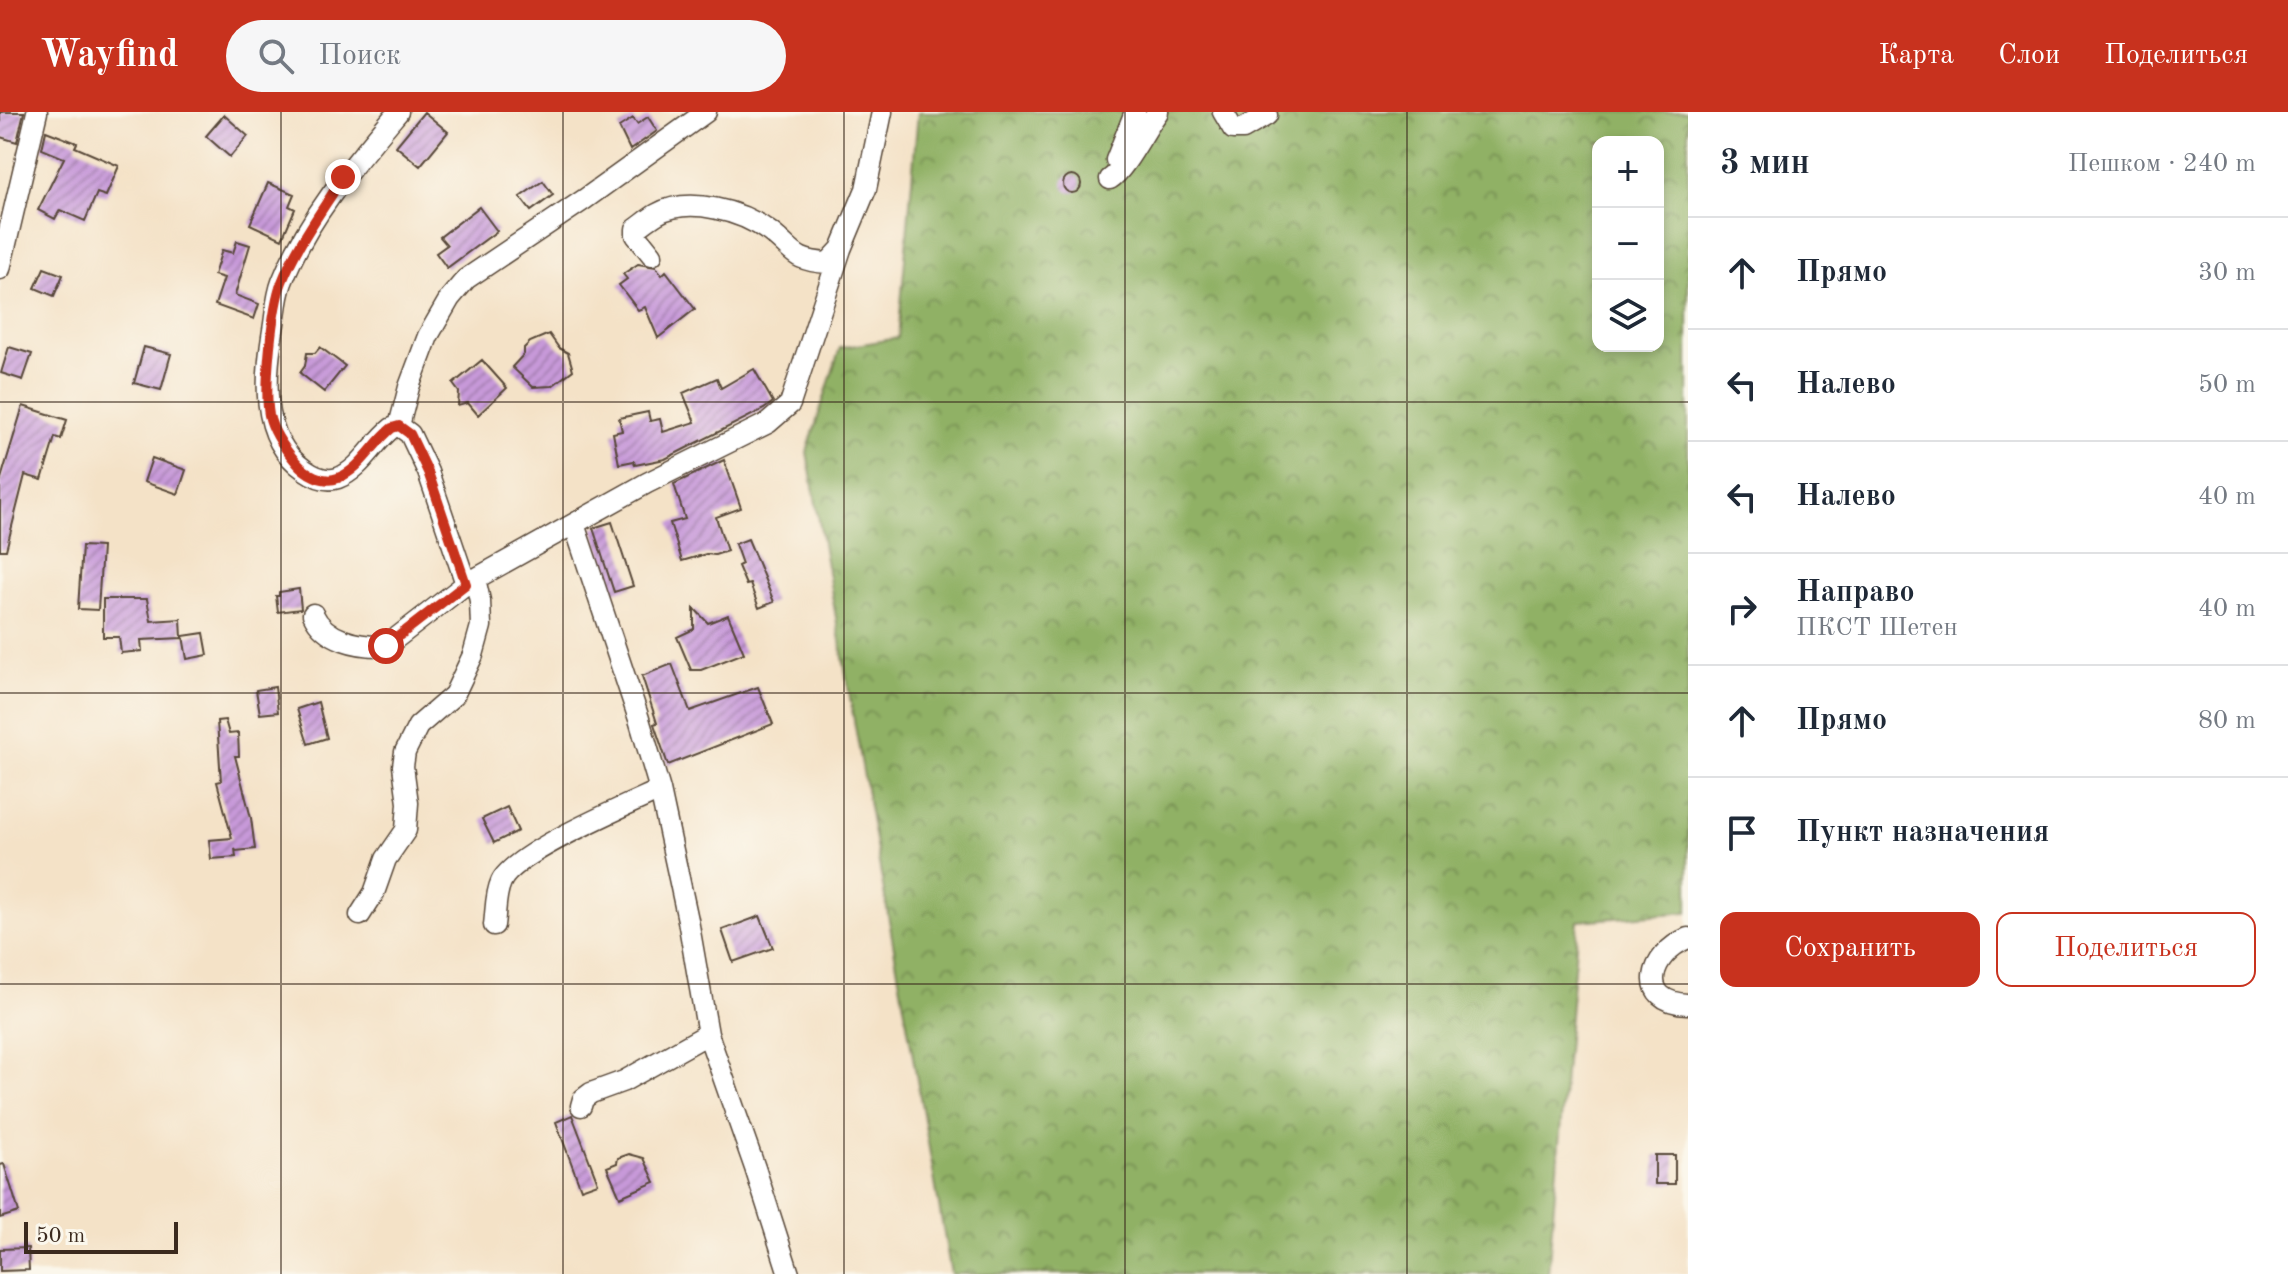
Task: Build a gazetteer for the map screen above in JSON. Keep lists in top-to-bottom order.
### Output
{
  "scale_bar": "50 m",
  "page": {
    "header": "Wayfind",
    "search": "Поиск",
    "nav": ["Карта", "Слои", "Поделиться"],
    "heading": ["3 мин", "Пешком · 240 m"],
    "map_buttons": ["+", "−"],
    "list": [
      ["Прямо", "30 m"],
      ["Налево", "50 m"],
      ["Налево", "40 m"],
      ["Направо", "ПКСТ Шетен", "40 m"],
      ["Прямо", "80 m"],
      "Пункт назначения"
    ],
    "buttons": ["Сохранить", "Поделиться"],
    "scale": "50 m"
  }
}
